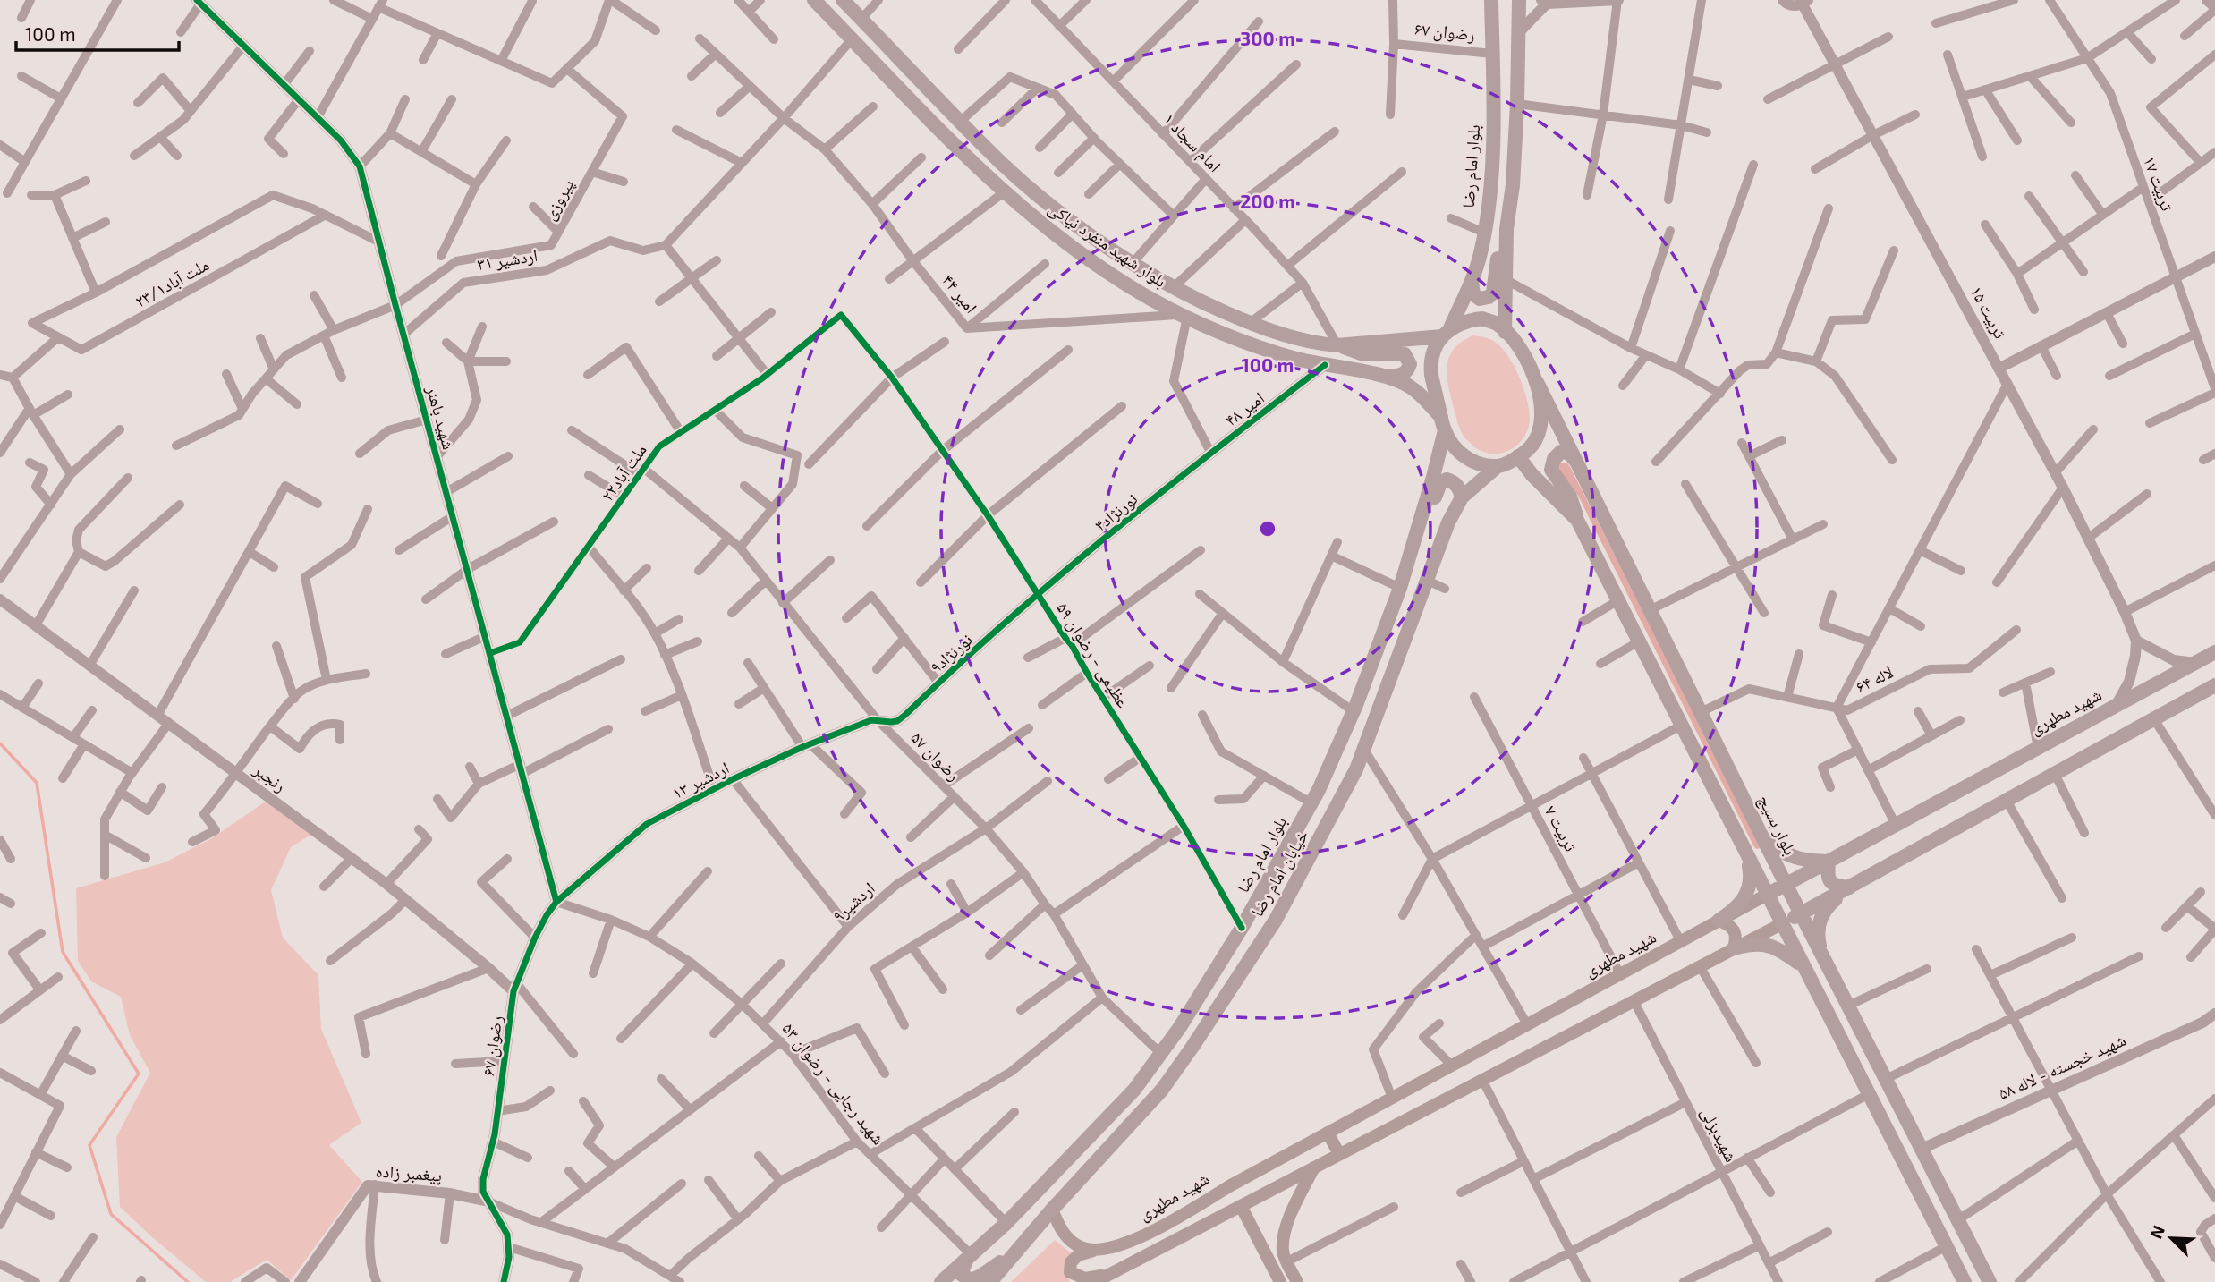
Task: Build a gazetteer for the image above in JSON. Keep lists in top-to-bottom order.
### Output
{
  "streets": {
    "main road": [
      "بلوار امام رضا",
      "بلوار شهید منفرد نیاکی",
      "شهید مطهری",
      "بلوار بسیج",
      "خیابان امام رضا"
    ],
    "street": [
      "رضوان ۶۷",
      "امام سجاد ۱",
      "تربیت ۱۷",
      "پیروزی",
      "اردشیر ۳۱",
      "ملت آباد۲۳/۱",
      "امیر ۴۴",
      "تربیت ۱۵",
      "امیر ۴۸",
      "شهید باهنر",
      "ملت آباد۲۲",
      "نورنژاد۴",
      "نورنژاد۹",
      "عظیمی - رضوان ۵۹",
      "لاله ۶۴",
      "رضوان ۵۷",
      "رنجبر",
      "اردشیر ۱۳",
      "تربیت ۷",
      "اردشیر۹",
      "شهید خجسته - لاله ۵۸",
      "شهید رجایی - رضوان ۵۳",
      "شهیدبزلی",
      "پیغمبر زاده"
    ]
  },
  "crossings": [
    ["رضوان ۶۷", "بلوار امام رضا"],
    ["رضوان ۶۷", "شهید باهنر"],
    ["رضوان ۶۷", "رنجبر"],
    ["رضوان ۶۷", "اردشیر ۱۳"],
    ["رضوان ۶۷", "شهید رجایی - رضوان ۵۳"],
    ["رضوان ۶۷", "پیغمبر زاده"],
    ["امام سجاد ۱", "بلوار شهید منفرد نیاکی"],
    ["بلوار امام رضا", "بلوار شهید منفرد نیاکی"],
    ["بلوار امام رضا", "عظیمی - رضوان ۵۹"],
    ["بلوار امام رضا", "رضوان ۵۷"],
    ["بلوار امام رضا", "بلوار بسیج"],
    ["بلوار امام رضا", "خیابان امام رضا"],
    ["بلوار امام رضا", "شهید رجایی - رضوان ۵۳"],
    ["پیروزی", "شهید باهنر"],
    ["بلوار شهید منفرد نیاکی", "امیر ۴۴"],
    ["بلوار شهید منفرد نیاکی", "امیر ۴۸"],
    ["بلوار شهید منفرد نیاکی", "بلوار بسیج"],
    ["بلوار شهید منفرد نیاکی", "خیابان امام رضا"],
    ["اردشیر ۳۱", "شهید باهنر"],
    ["امیر ۴۸", "نورنژاد۴"],
    ["شهید باهنر", "ملت آباد۲۲"],
    ["شهید باهنر", "اردشیر ۱۳"],
    ["شهید باهنر", "شهید رجایی - رضوان ۵۳"],
    ["ملت آباد۲۲", "عظیمی - رضوان ۵۹"],
    ["ملت آباد۲۲", "رضوان ۵۷"],
    ["نورنژاد۴", "نورنژاد۹"],
    ["نورنژاد۴", "عظیمی - رضوان ۵۹"],
    ["نورنژاد۹", "عظیمی - رضوان ۵۹"],
    ["نورنژاد۹", "رضوان ۵۷"],
    ["نورنژاد۹", "اردشیر ۱۳"],
    ["لاله ۶۴", "بلوار بسیج"],
    ["شهید مطهری", "بلوار بسیج"],
    ["شهید مطهری", "تربیت ۷"],
    ["رضوان ۵۷", "اردشیر ۱۳"],
    ["رضوان ۵۷", "اردشیر۹"],
    ["اردشیر ۱۳", "شهید رجایی - رضوان ۵۳"],
    ["بلوار بسیج", "خیابان امام رضا"],
    ["بلوار بسیج", "شهید خجسته - لاله ۵۸"],
    ["اردشیر۹", "شهید رجایی - رضوان ۵۳"]
  ],
  "scale_bar": "100 m",
  "north": "top left",
  "rings": ["300 m", "200 m", "100 m"]
}
